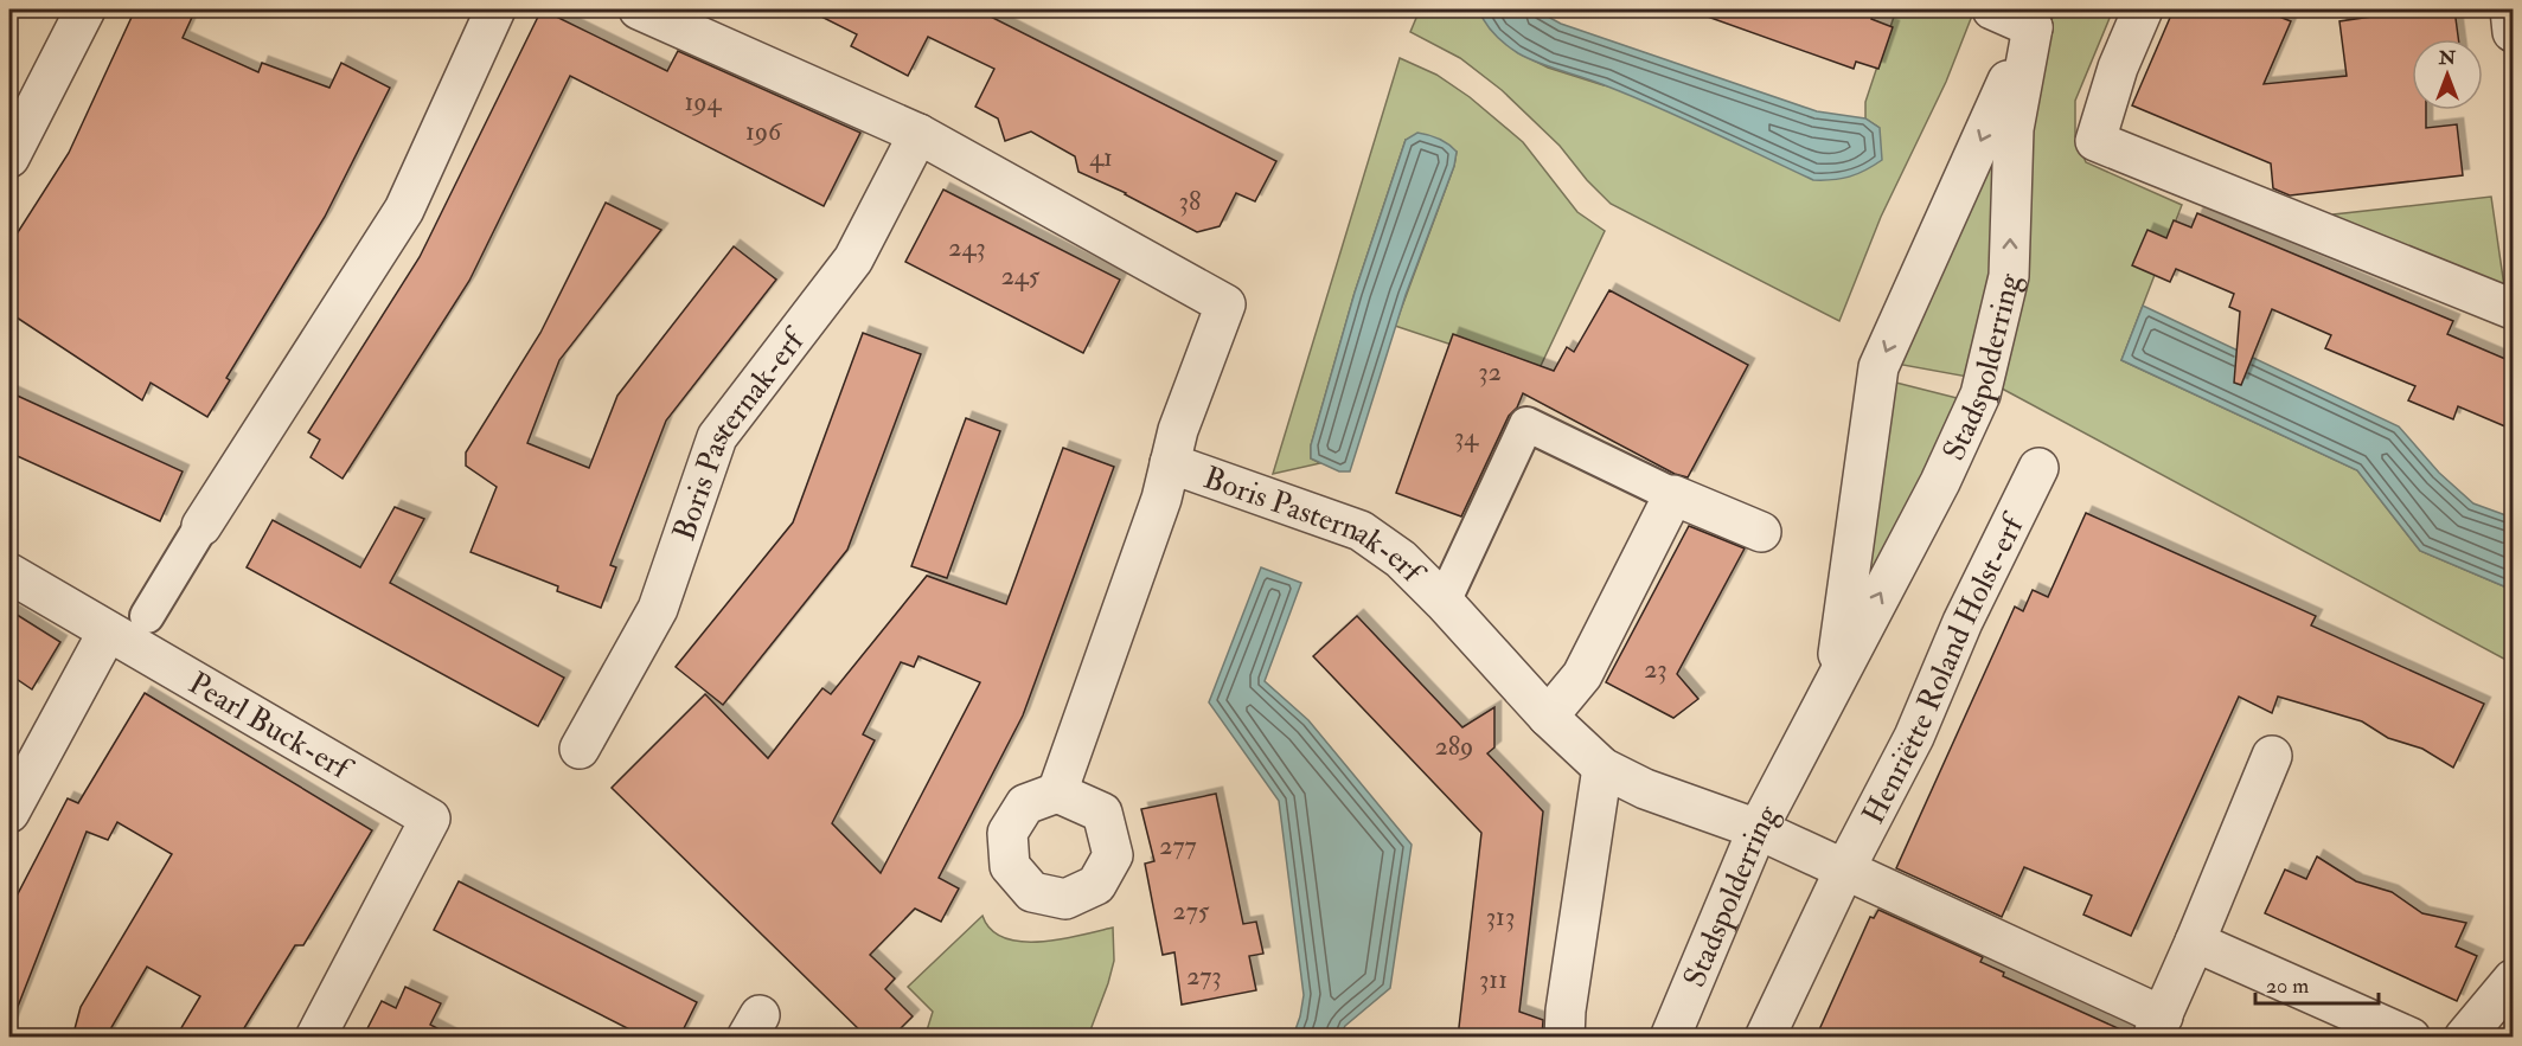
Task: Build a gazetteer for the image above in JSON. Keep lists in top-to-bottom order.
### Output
{
  "streets": {
    "street": [
      "Stadspolderring",
      "Boris Pasternak-erf",
      "Henriëtte Roland Holst-erf",
      "Pearl Buck-erf"
    ]
  },
  "crossings": [
    ["Stadspolderring", "Boris Pasternak-erf"]
  ],
  "house_numbers": [
    "194",
    "196",
    "41",
    "38",
    "243",
    "245",
    "32",
    "34",
    "23",
    "289",
    "277",
    "275",
    "313",
    "273",
    "311"
  ],
  "scale_bar": "20 m",
  "north": "top"
}
